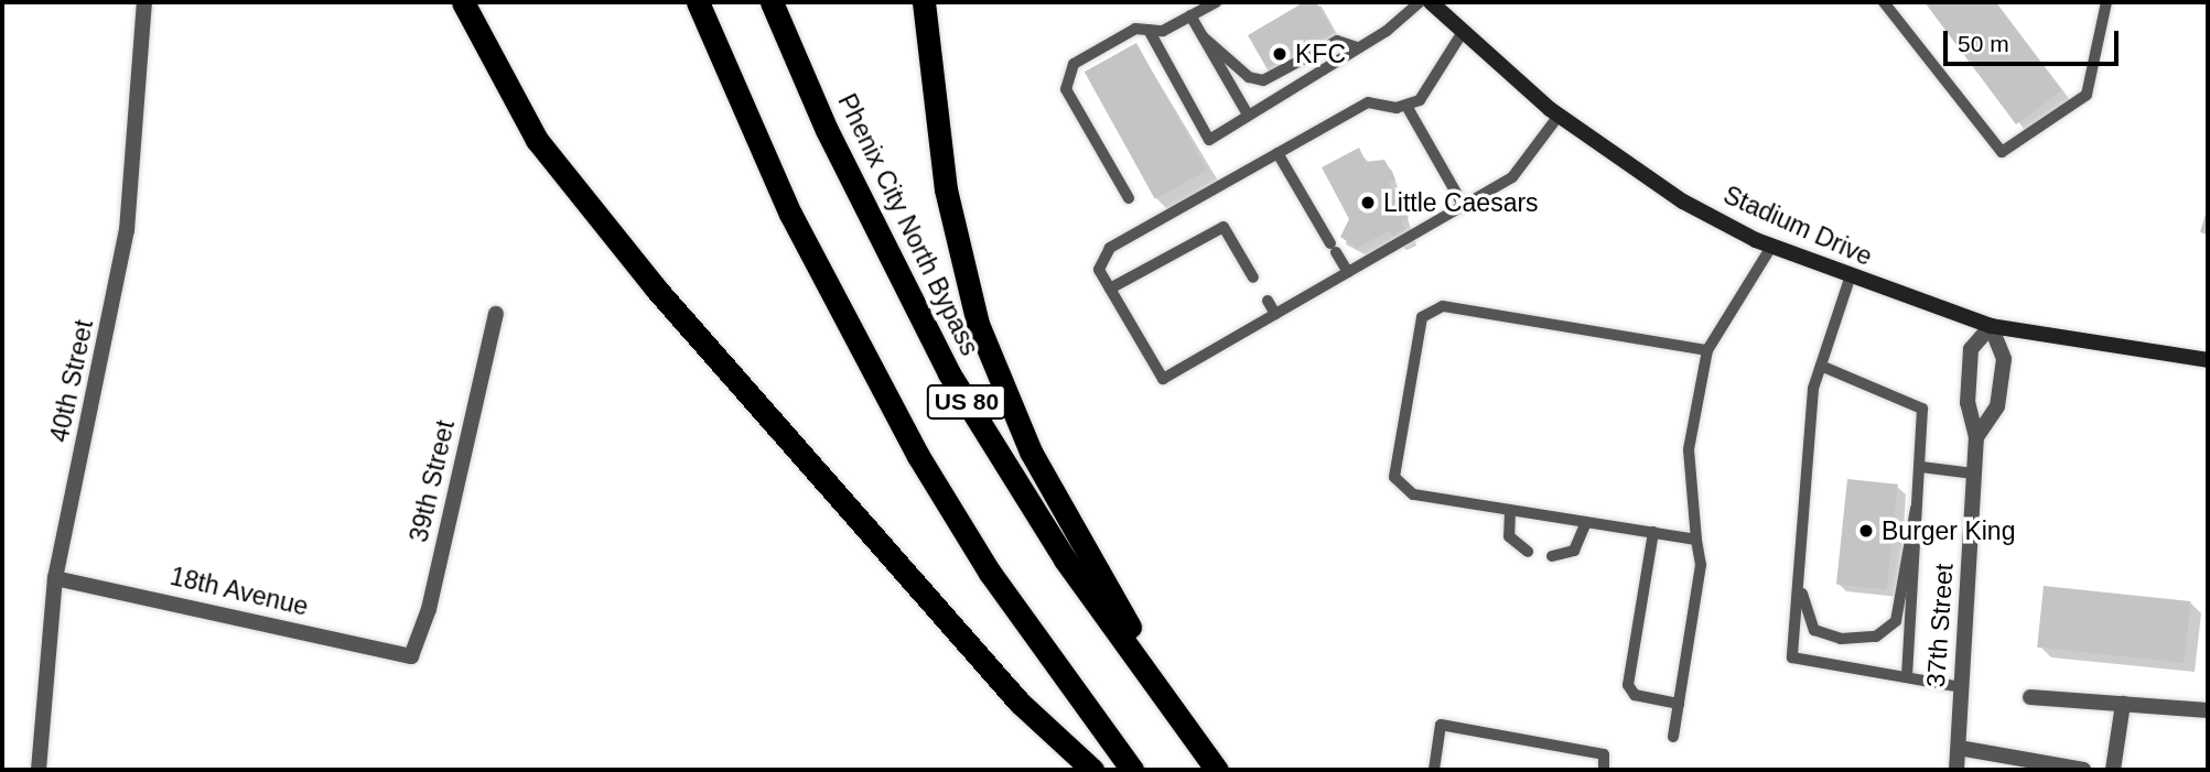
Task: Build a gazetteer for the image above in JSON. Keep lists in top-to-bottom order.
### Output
{
  "streets": {
    "highway": ["Phenix City North Bypass", "US 80"],
    "street": [
      "Stadium Drive",
      "40th Street",
      "39th Street",
      "18th Avenue",
      "37th Street"
    ]
  },
  "crossings": [
    ["Stadium Drive", "37th Street"],
    ["40th Street", "18th Avenue"],
    ["39th Street", "18th Avenue"]
  ],
  "places": ["KFC", "Little Caesars", "Burger King"],
  "scale_bar": "50 m"
}
